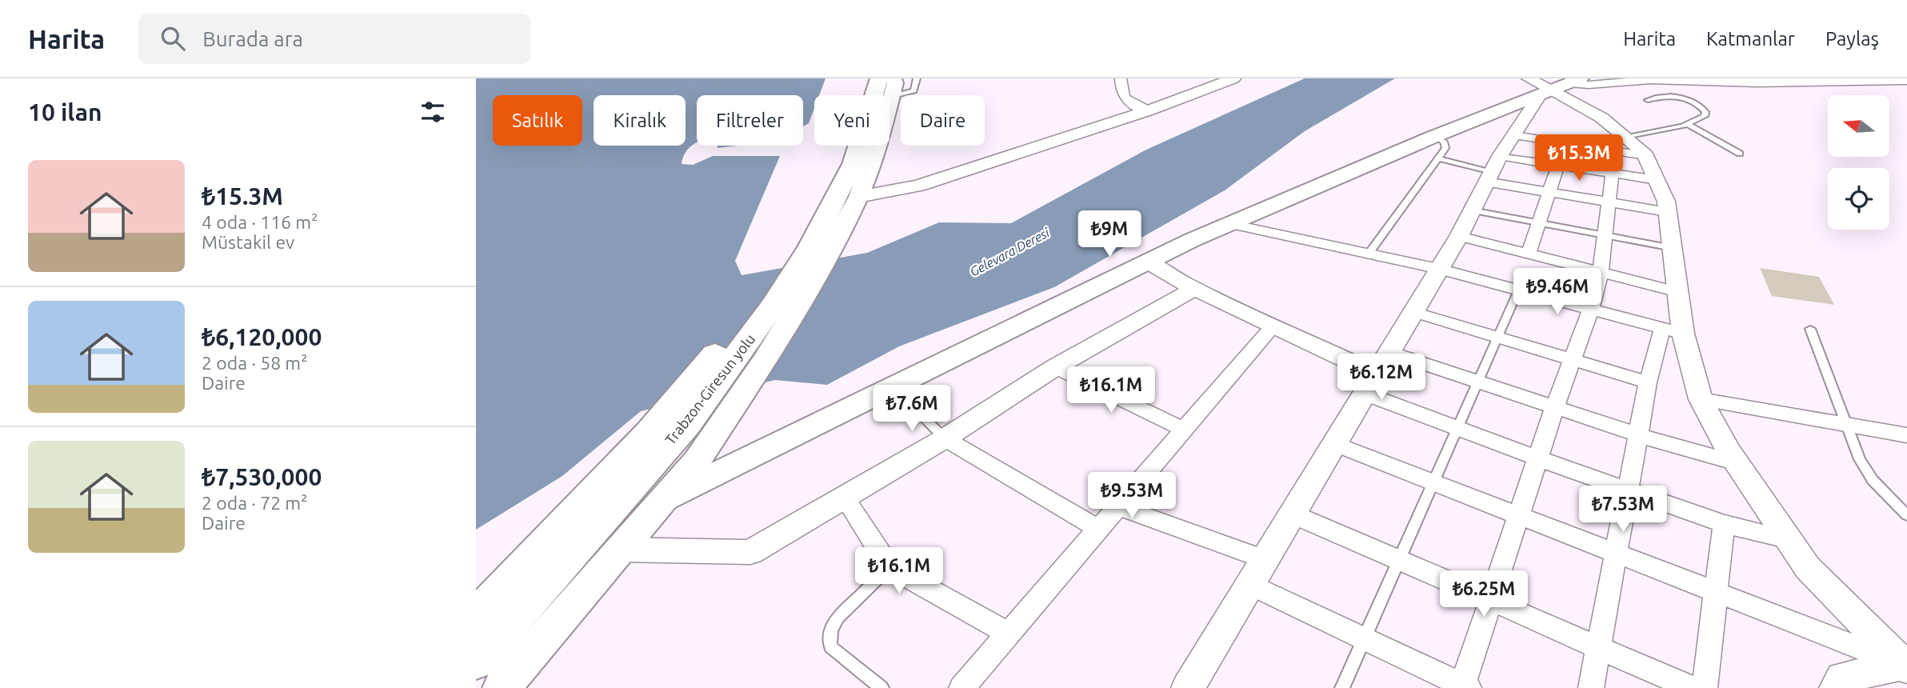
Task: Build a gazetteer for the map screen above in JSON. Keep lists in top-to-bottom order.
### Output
{
  "streets": {
    "highway": ["Trabzon-Giresun yolu"]
  },
  "water": ["Gelevara Deresi"],
  "north": "left",
  "page": {
    "header": "Harita",
    "search": "Burada ara",
    "nav": ["Harita", "Katmanlar", "Paylaş"],
    "heading": "10 ilan",
    "chip": [
      "Satılık",
      "Kiralık",
      "Filtreler",
      "Yeni",
      "Daire"
    ],
    "price": [
      "₺15.3M",
      "₺9M",
      "₺9.46M",
      "₺6.12M",
      "₺16.1M",
      "₺7.6M",
      "₺9.53M",
      "₺7.53M",
      "₺16.1M",
      "₺6.25M"
    ],
    "list": [
      {
        "name": "₺15.3M",
        "note": "4 oda · 116 m² · Müstakil ev"
      },
      {
        "name": "₺6,120,000",
        "note": "2 oda · 58 m² · Daire"
      },
      {
        "name": "₺7,530,000",
        "note": "2 oda · 72 m² · Daire"
      }
    ]
  }
}
